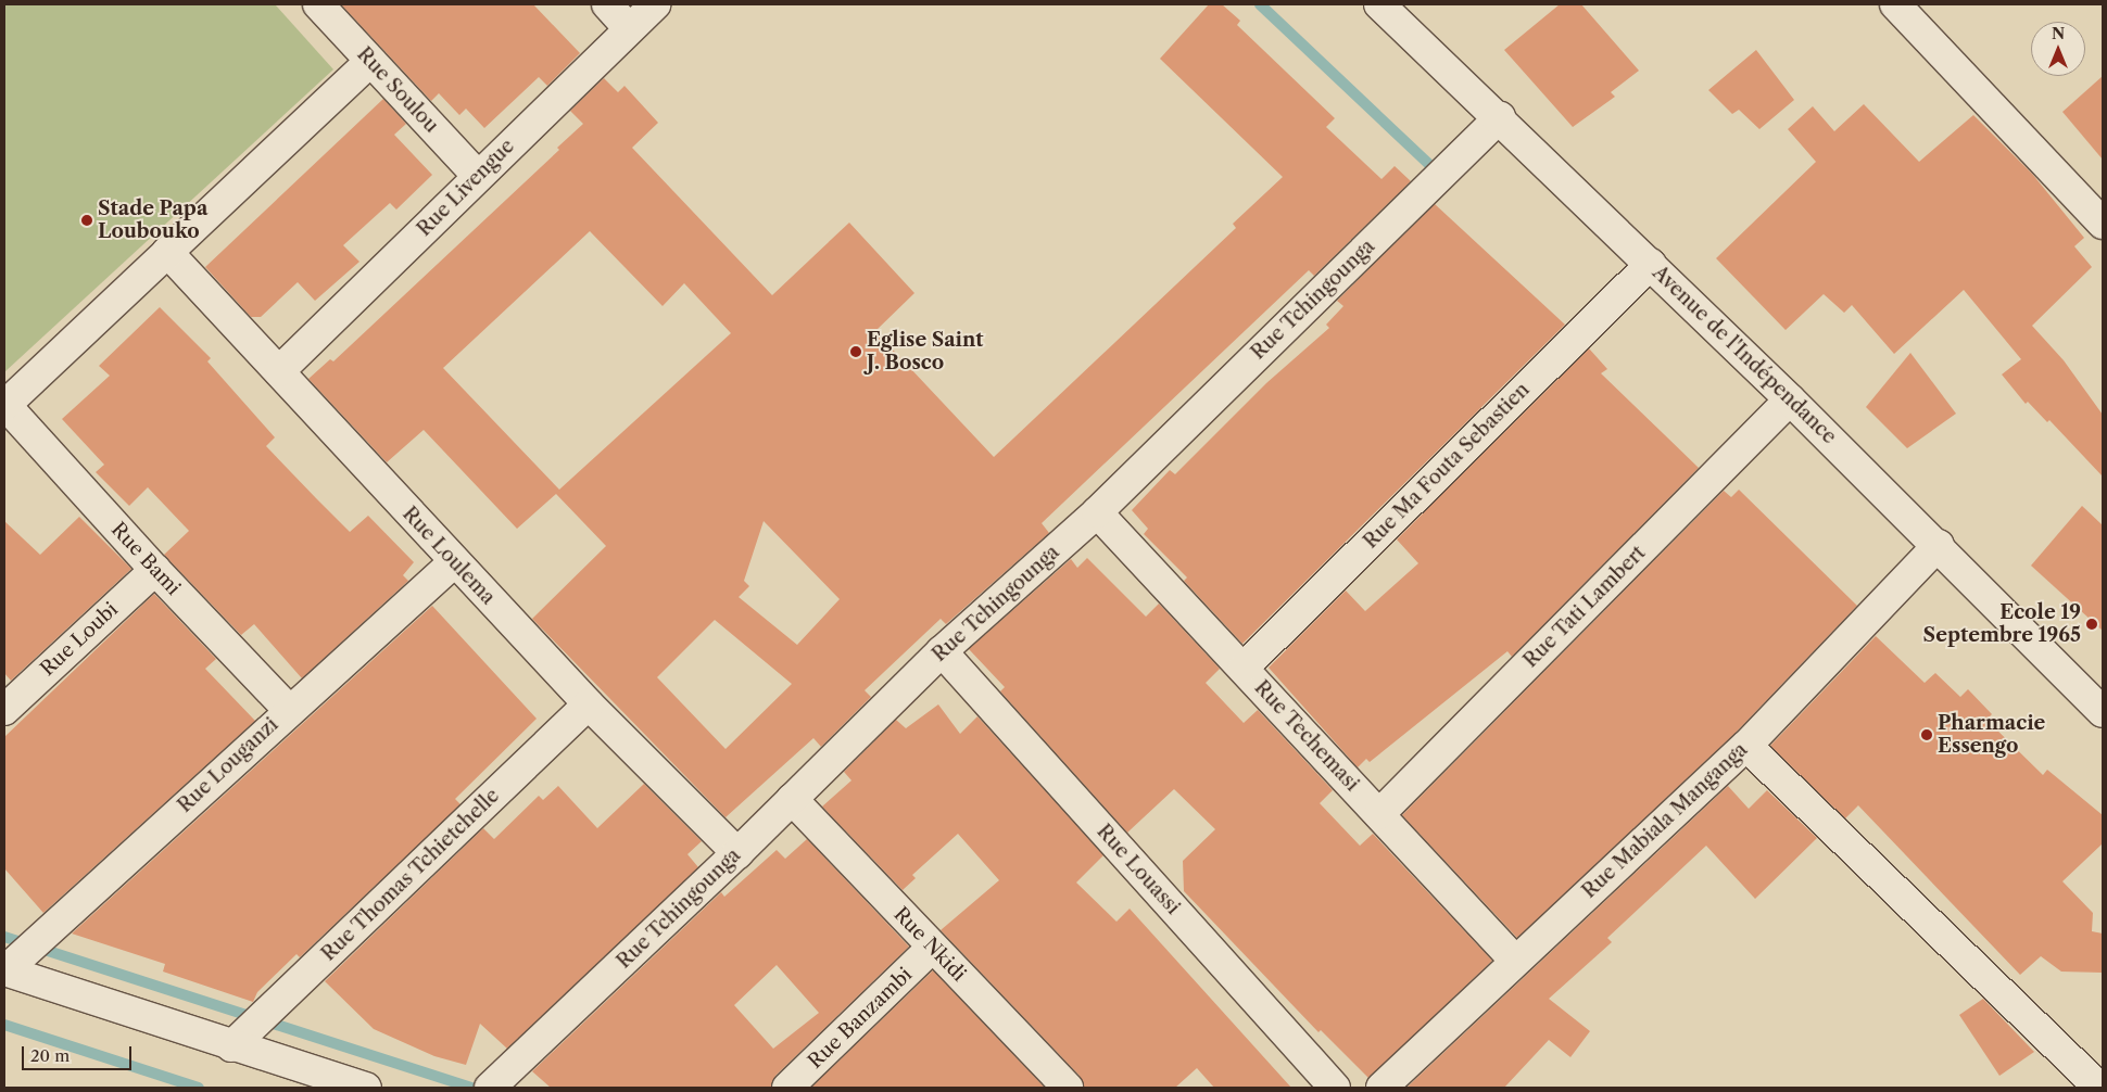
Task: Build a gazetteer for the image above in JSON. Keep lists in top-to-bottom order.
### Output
{
  "streets": {
    "street": [
      "Rue Soulou",
      "Rue Livengue",
      "Rue Tchingounga",
      "Avenue de l'Indépendance",
      "Rue Ma Fouta Sebastien",
      "Rue Loulema",
      "Rue Bami",
      "Rue Tati Lambert",
      "Rue Loubi",
      "Rue Techemasi",
      "Rue Louganzi",
      "Rue Mabiala Manganga",
      "Rue Louassi",
      "Rue Thomas Tchietchelle",
      "Rue Nkidi",
      "Rue Banzambi"
    ]
  },
  "crossings": [
    ["Rue Soulou", "Rue Livengue"],
    ["Rue Livengue", "Rue Loulema"],
    ["Rue Tchingounga", "Avenue de l'Indépendance"],
    ["Rue Tchingounga", "Rue Loulema"],
    ["Rue Tchingounga", "Rue Techemasi"],
    ["Rue Tchingounga", "Rue Louassi"],
    ["Rue Tchingounga", "Rue Nkidi"],
    ["Avenue de l'Indépendance", "Rue Ma Fouta Sebastien"],
    ["Avenue de l'Indépendance", "Rue Tati Lambert"],
    ["Avenue de l'Indépendance", "Rue Mabiala Manganga"],
    ["Rue Ma Fouta Sebastien", "Rue Techemasi"],
    ["Rue Loulema", "Rue Louganzi"],
    ["Rue Loulema", "Rue Thomas Tchietchelle"],
    ["Rue Bami", "Rue Loubi"],
    ["Rue Bami", "Rue Louganzi"],
    ["Rue Tati Lambert", "Rue Techemasi"],
    ["Rue Techemasi", "Rue Mabiala Manganga"],
    ["Rue Nkidi", "Rue Banzambi"]
  ],
  "places": [
    "Stade Papa Loubouko",
    "Eglise Saint J. Bosco",
    "Ecole 19 Septembre 1965",
    "Pharmacie Essengo"
  ],
  "scale_bar": "20 m",
  "north": "top"
}
